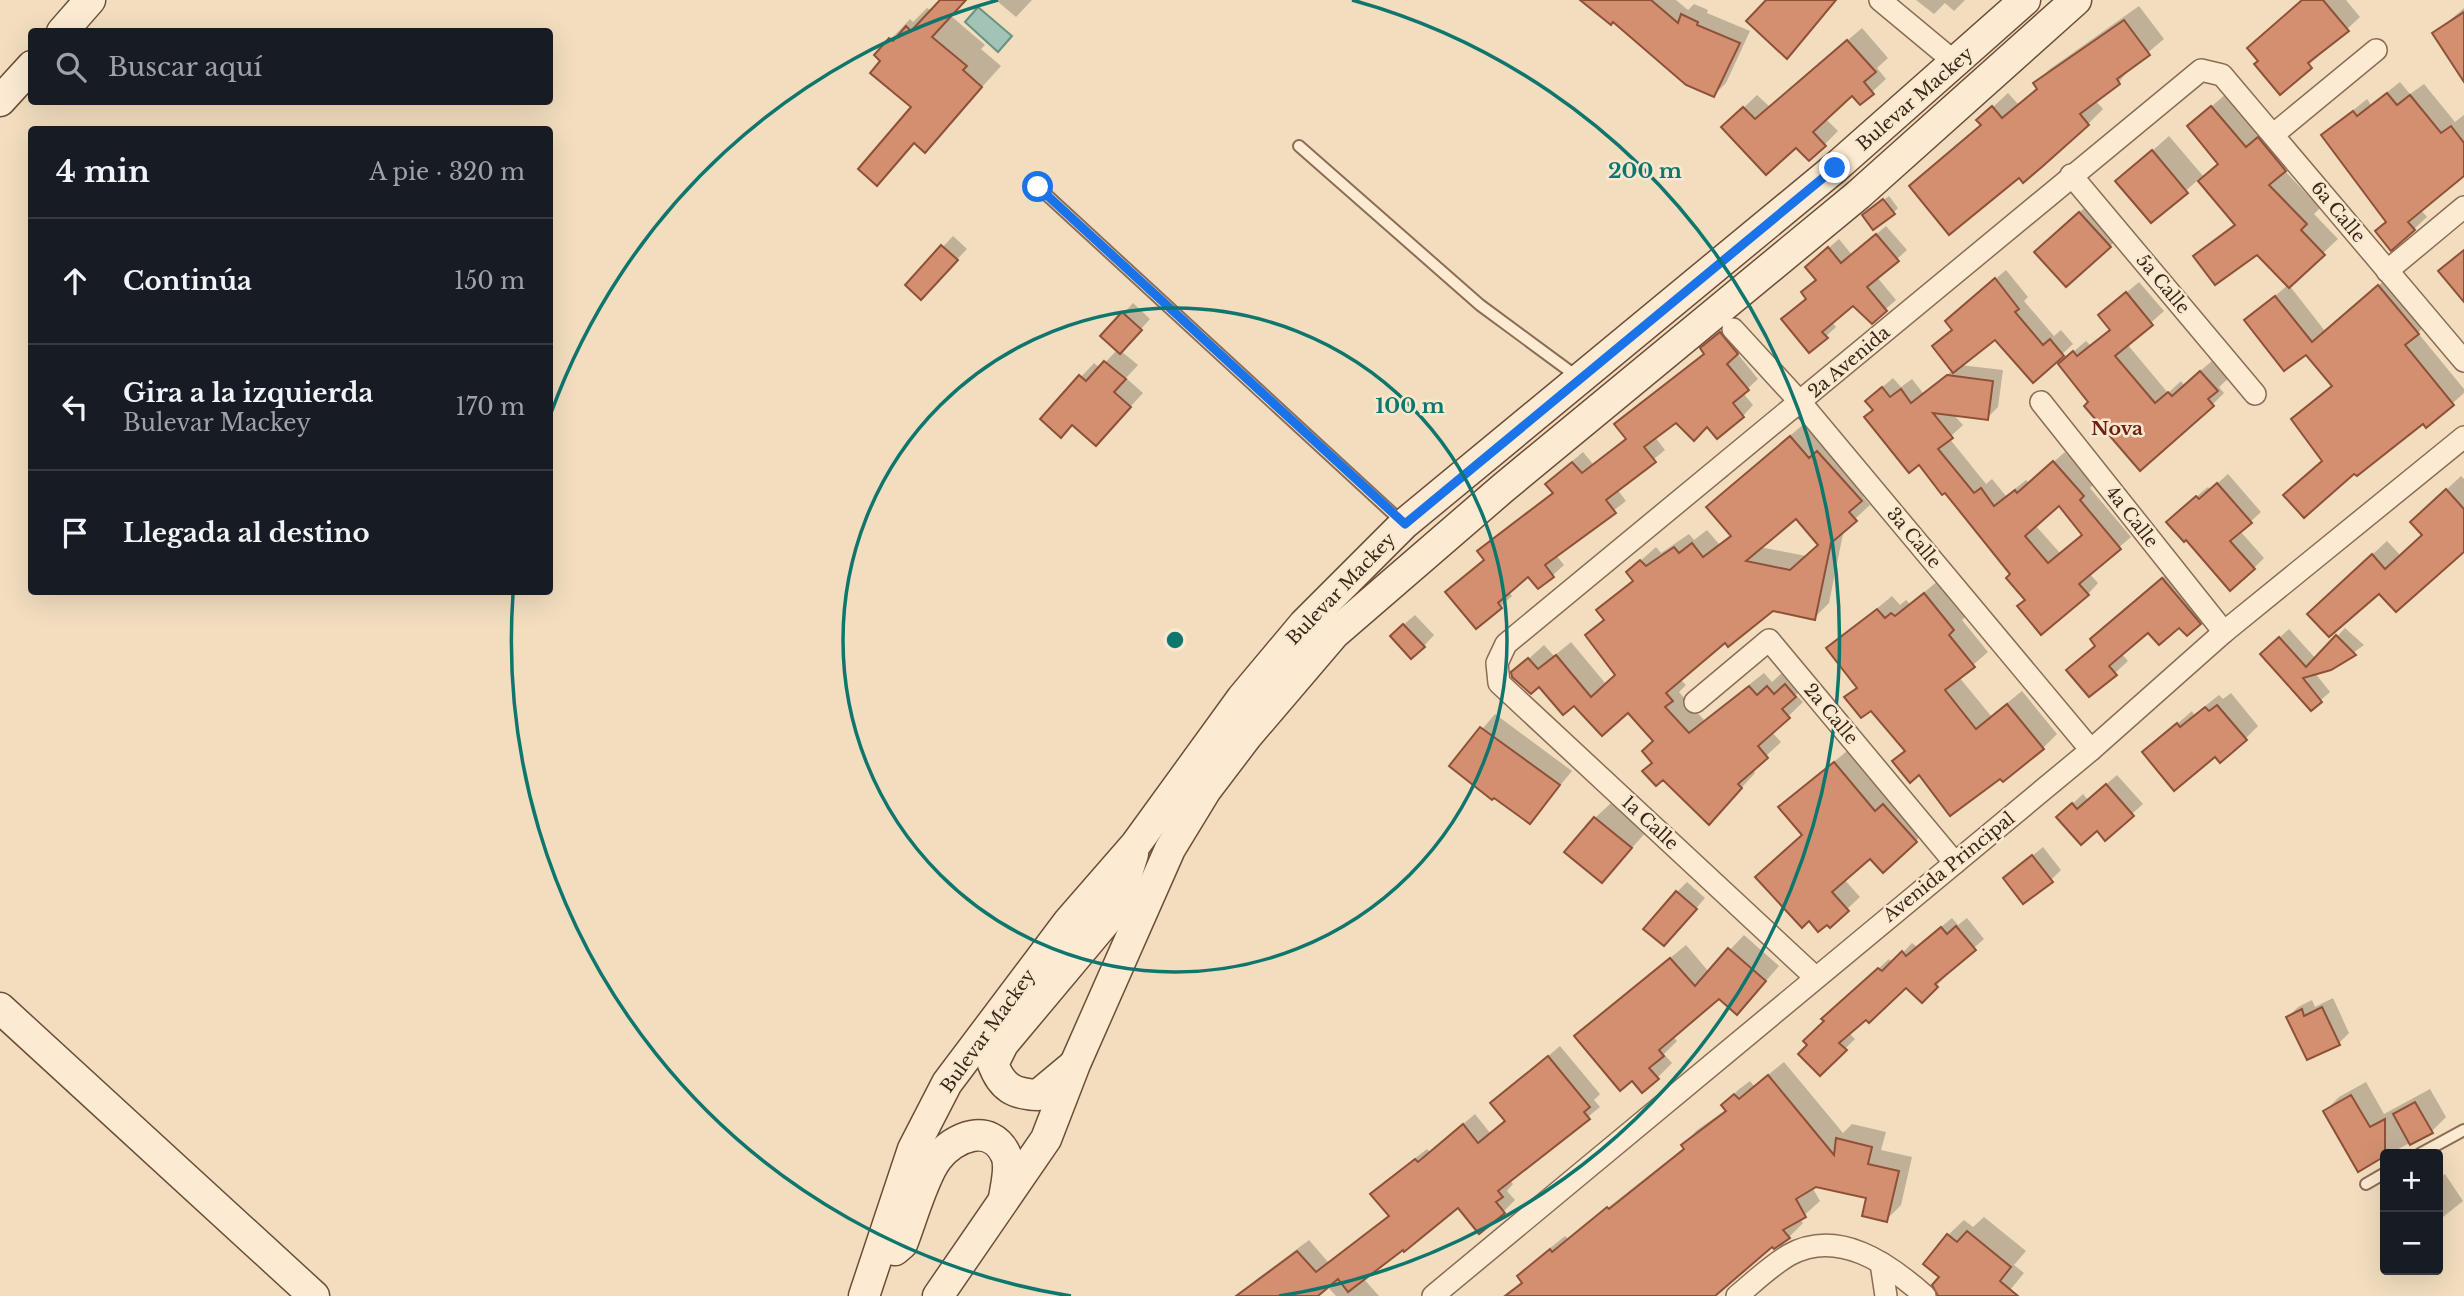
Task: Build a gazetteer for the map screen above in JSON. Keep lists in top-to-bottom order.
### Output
{
  "streets": {
    "main road": ["Bulevar Mackey"],
    "street": [
      "6a Calle",
      "5a Calle",
      "2a Avenida",
      "4a Calle",
      "3a Calle",
      "2a Calle",
      "1a Calle",
      "Avenida Principal"
    ]
  },
  "crossings": [
    ["6a Calle", "2a Avenida"],
    ["5a Calle", "2a Avenida"],
    ["2a Avenida", "3a Calle"],
    ["2a Avenida", "1a Calle"],
    ["4a Calle", "Avenida Principal"],
    ["3a Calle", "Avenida Principal"],
    ["2a Calle", "Avenida Principal"],
    ["1a Calle", "Avenida Principal"]
  ],
  "districts": ["Nova"],
  "page": {
    "search": "Buscar aquí",
    "heading": ["4 min", "A pie · 320 m"],
    "list": [
      ["Continúa", "150 m"],
      ["Gira a la izquierda", "Bulevar Mackey", "170 m"],
      "Llegada al destino"
    ],
    "map_buttons": ["+", "−"]
  },
  "rings": ["200 m", "100 m"]
}
